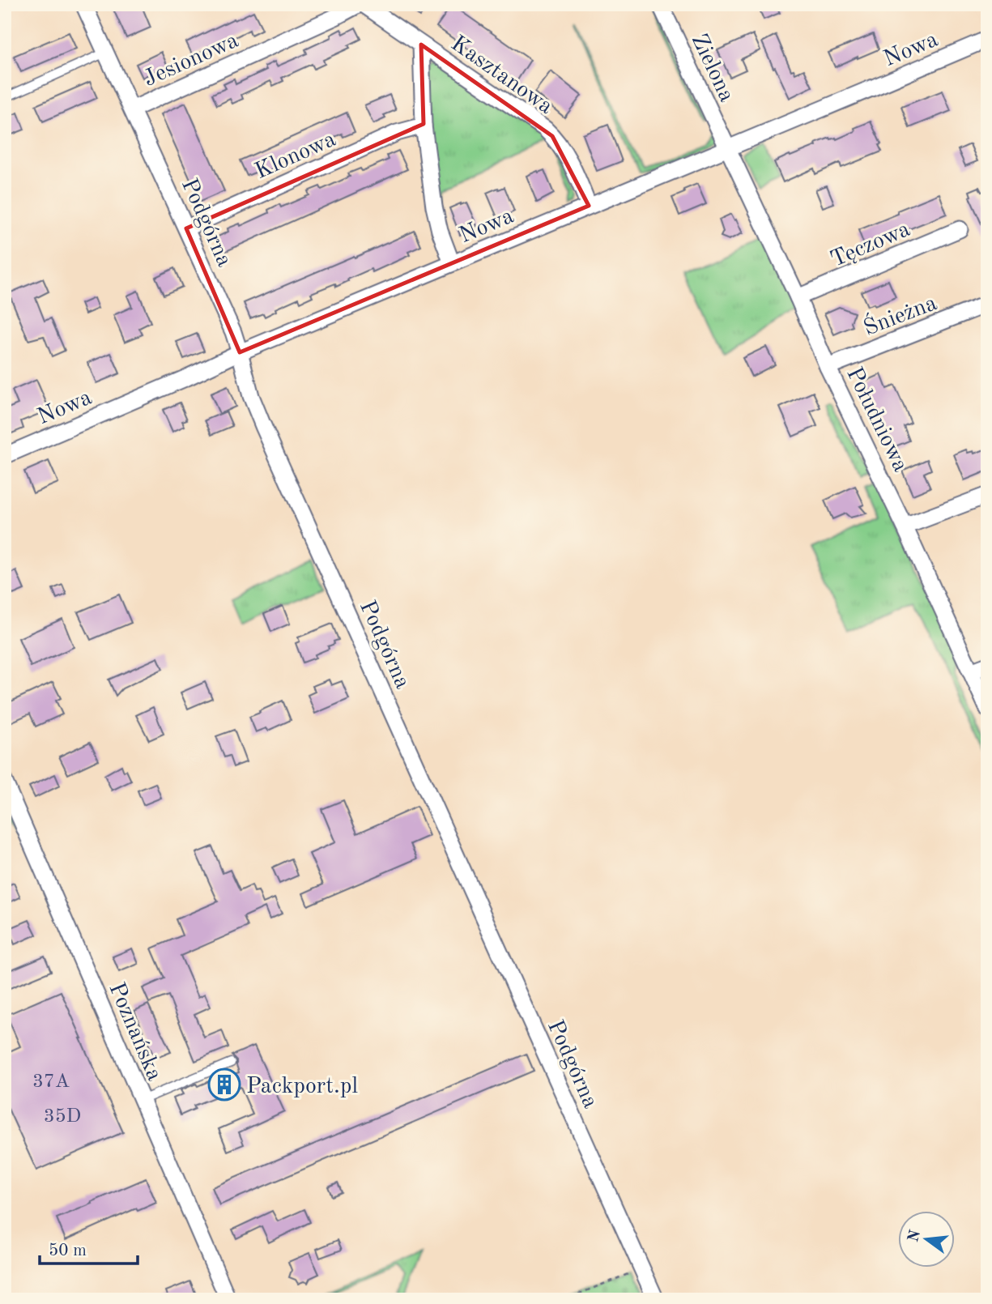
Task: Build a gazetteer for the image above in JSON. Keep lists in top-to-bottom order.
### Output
{
  "streets": {
    "street": [
      "Nowa",
      "Jesionowa",
      "Zielona",
      "Kasztanowa",
      "Klonowa",
      "Podgórna",
      "Tęczowa",
      "Śnieżna",
      "Południowa",
      "Poznańska"
    ]
  },
  "crossings": [
    ["Nowa", "Zielona"],
    ["Nowa", "Kasztanowa"],
    ["Nowa", "Podgórna"],
    ["Nowa", "Południowa"],
    ["Jesionowa", "Kasztanowa"],
    ["Jesionowa", "Podgórna"],
    ["Zielona", "Południowa"],
    ["Klonowa", "Podgórna"],
    ["Tęczowa", "Południowa"],
    ["Śnieżna", "Południowa"]
  ],
  "places": {
    "building": ["Packport.pl"]
  },
  "house_numbers": ["37A", "35D"],
  "scale_bar": "50 m",
  "north": "left"
}
